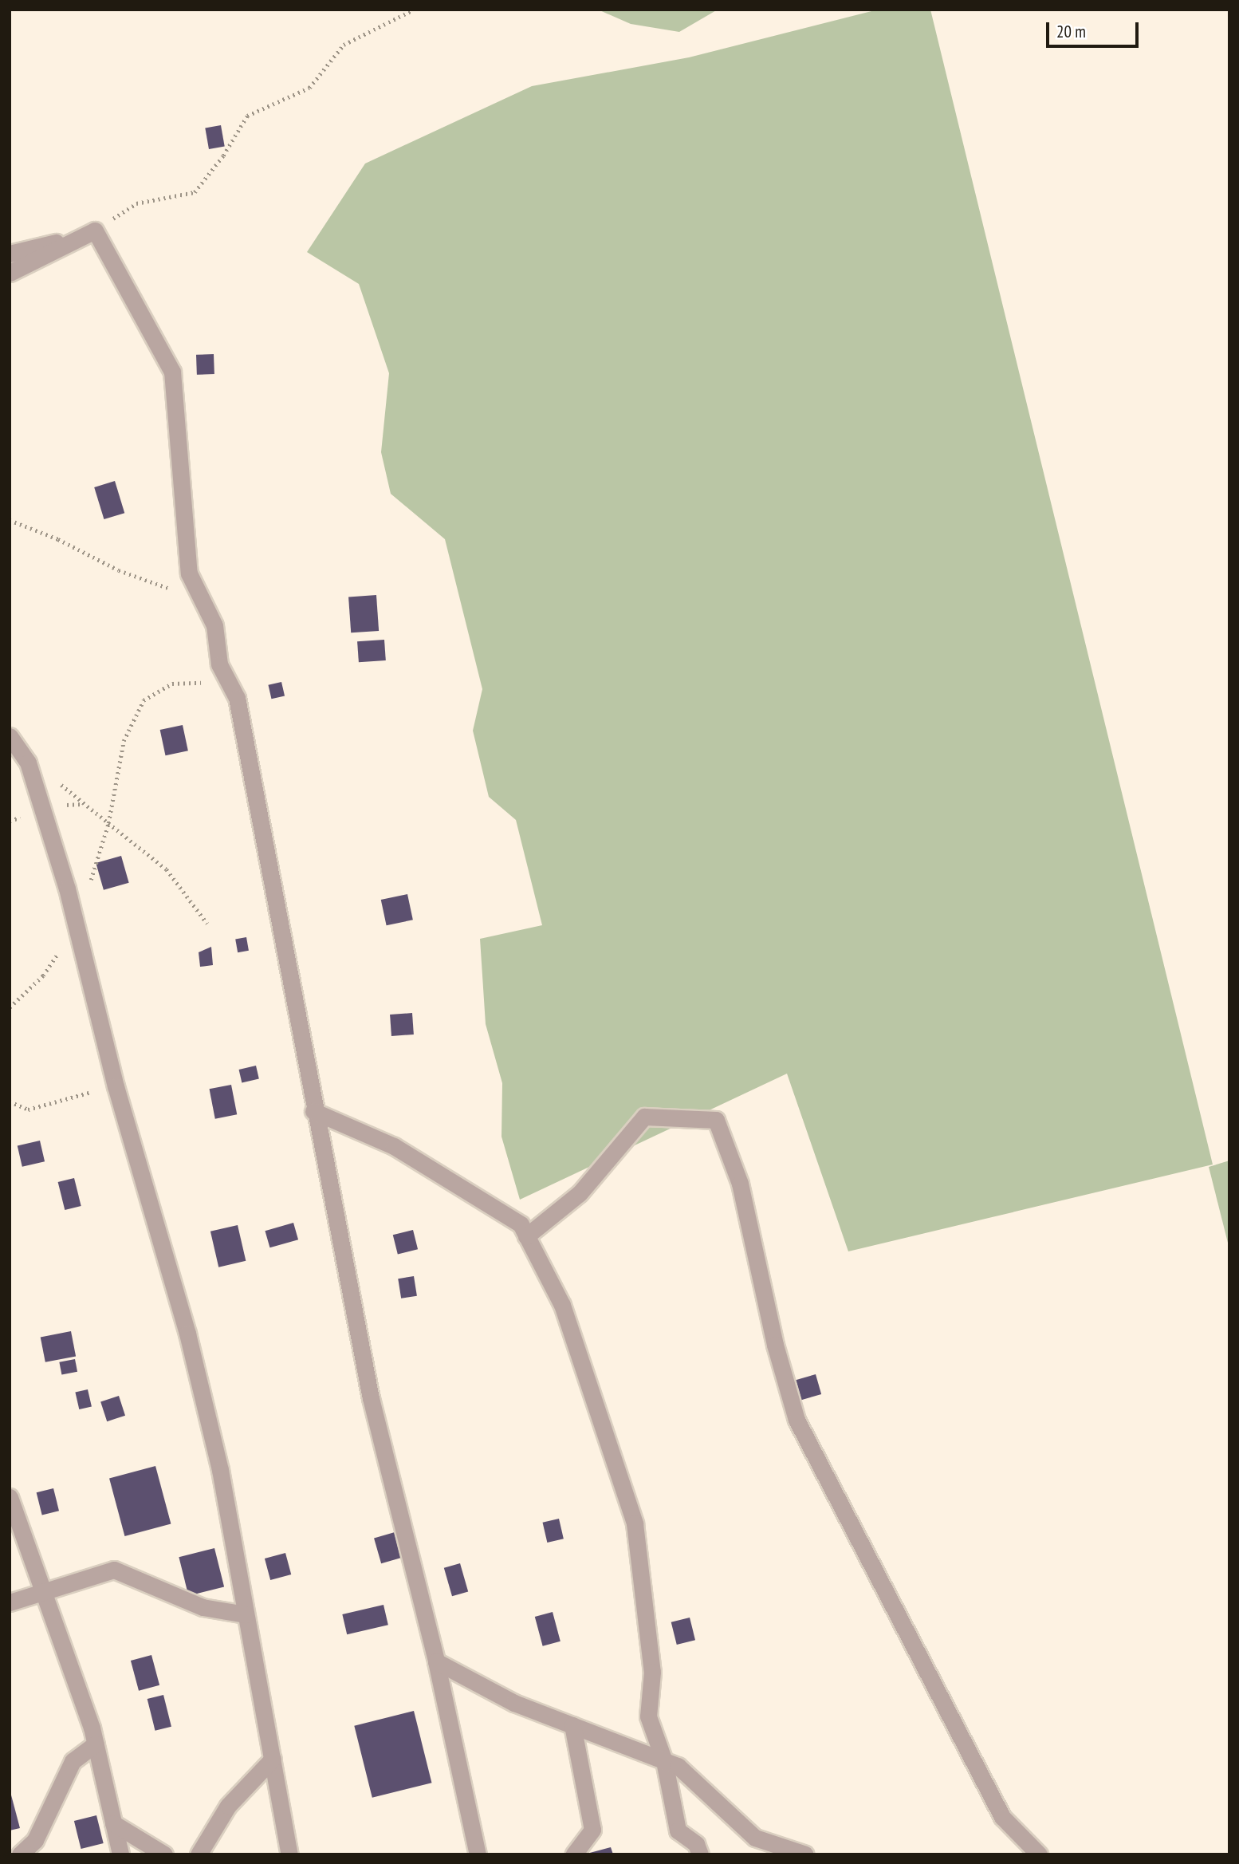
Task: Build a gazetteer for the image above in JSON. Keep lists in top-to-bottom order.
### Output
{
  "scale_bar": "20 m"
}
